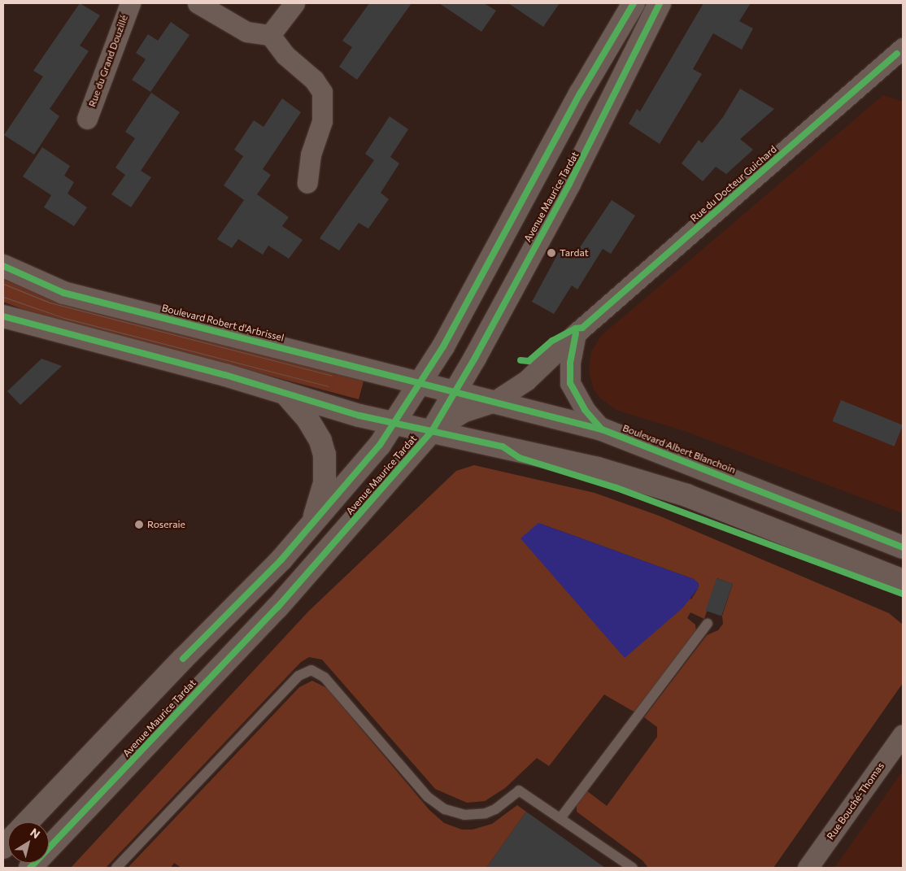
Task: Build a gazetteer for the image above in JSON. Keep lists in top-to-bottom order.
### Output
{
  "streets": {
    "street": [
      "Rue du Grand Douzillé",
      "Rue du Docteur Guichard",
      "Avenue Maurice Tardat",
      "Boulevard Robert d'Arbrissel",
      "Boulevard Albert Blanchoin",
      "Rue Bouché-Thomas"
    ]
  },
  "crossings": [
    ["Rue du Docteur Guichard", "Avenue Maurice Tardat"],
    ["Rue du Docteur Guichard", "Boulevard Albert Blanchoin"],
    ["Avenue Maurice Tardat", "Boulevard Robert d'Arbrissel"],
    ["Avenue Maurice Tardat", "Boulevard Albert Blanchoin"],
    ["Boulevard Robert d'Arbrissel", "Boulevard Albert Blanchoin"]
  ],
  "places": ["Tardat", "Roseraie"],
  "north": "top right"
}
